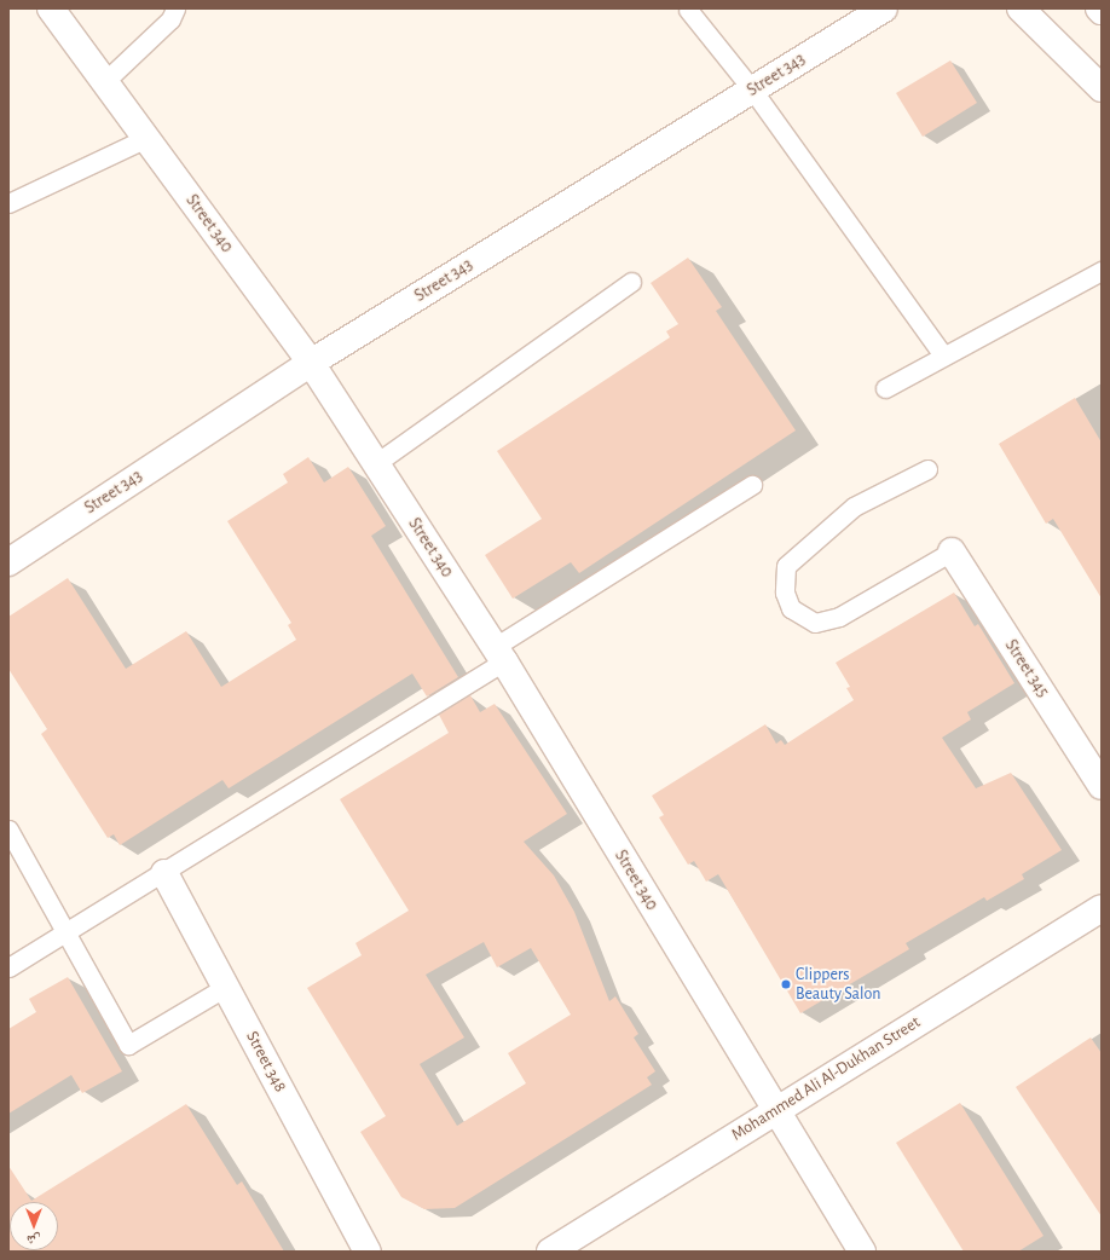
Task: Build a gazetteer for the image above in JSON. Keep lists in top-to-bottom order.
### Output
{
  "streets": {
    "street": [
      "Street 343",
      "Street 340",
      "Street 345",
      "Street 348",
      "Mohammed Ali Al-Dukhan Street"
    ]
  },
  "crossings": [
    ["Street 343", "Street 340"],
    ["Street 340", "Mohammed Ali Al-Dukhan Street"]
  ],
  "places": ["Clippers Beauty Salon"],
  "north": "bottom"
}
